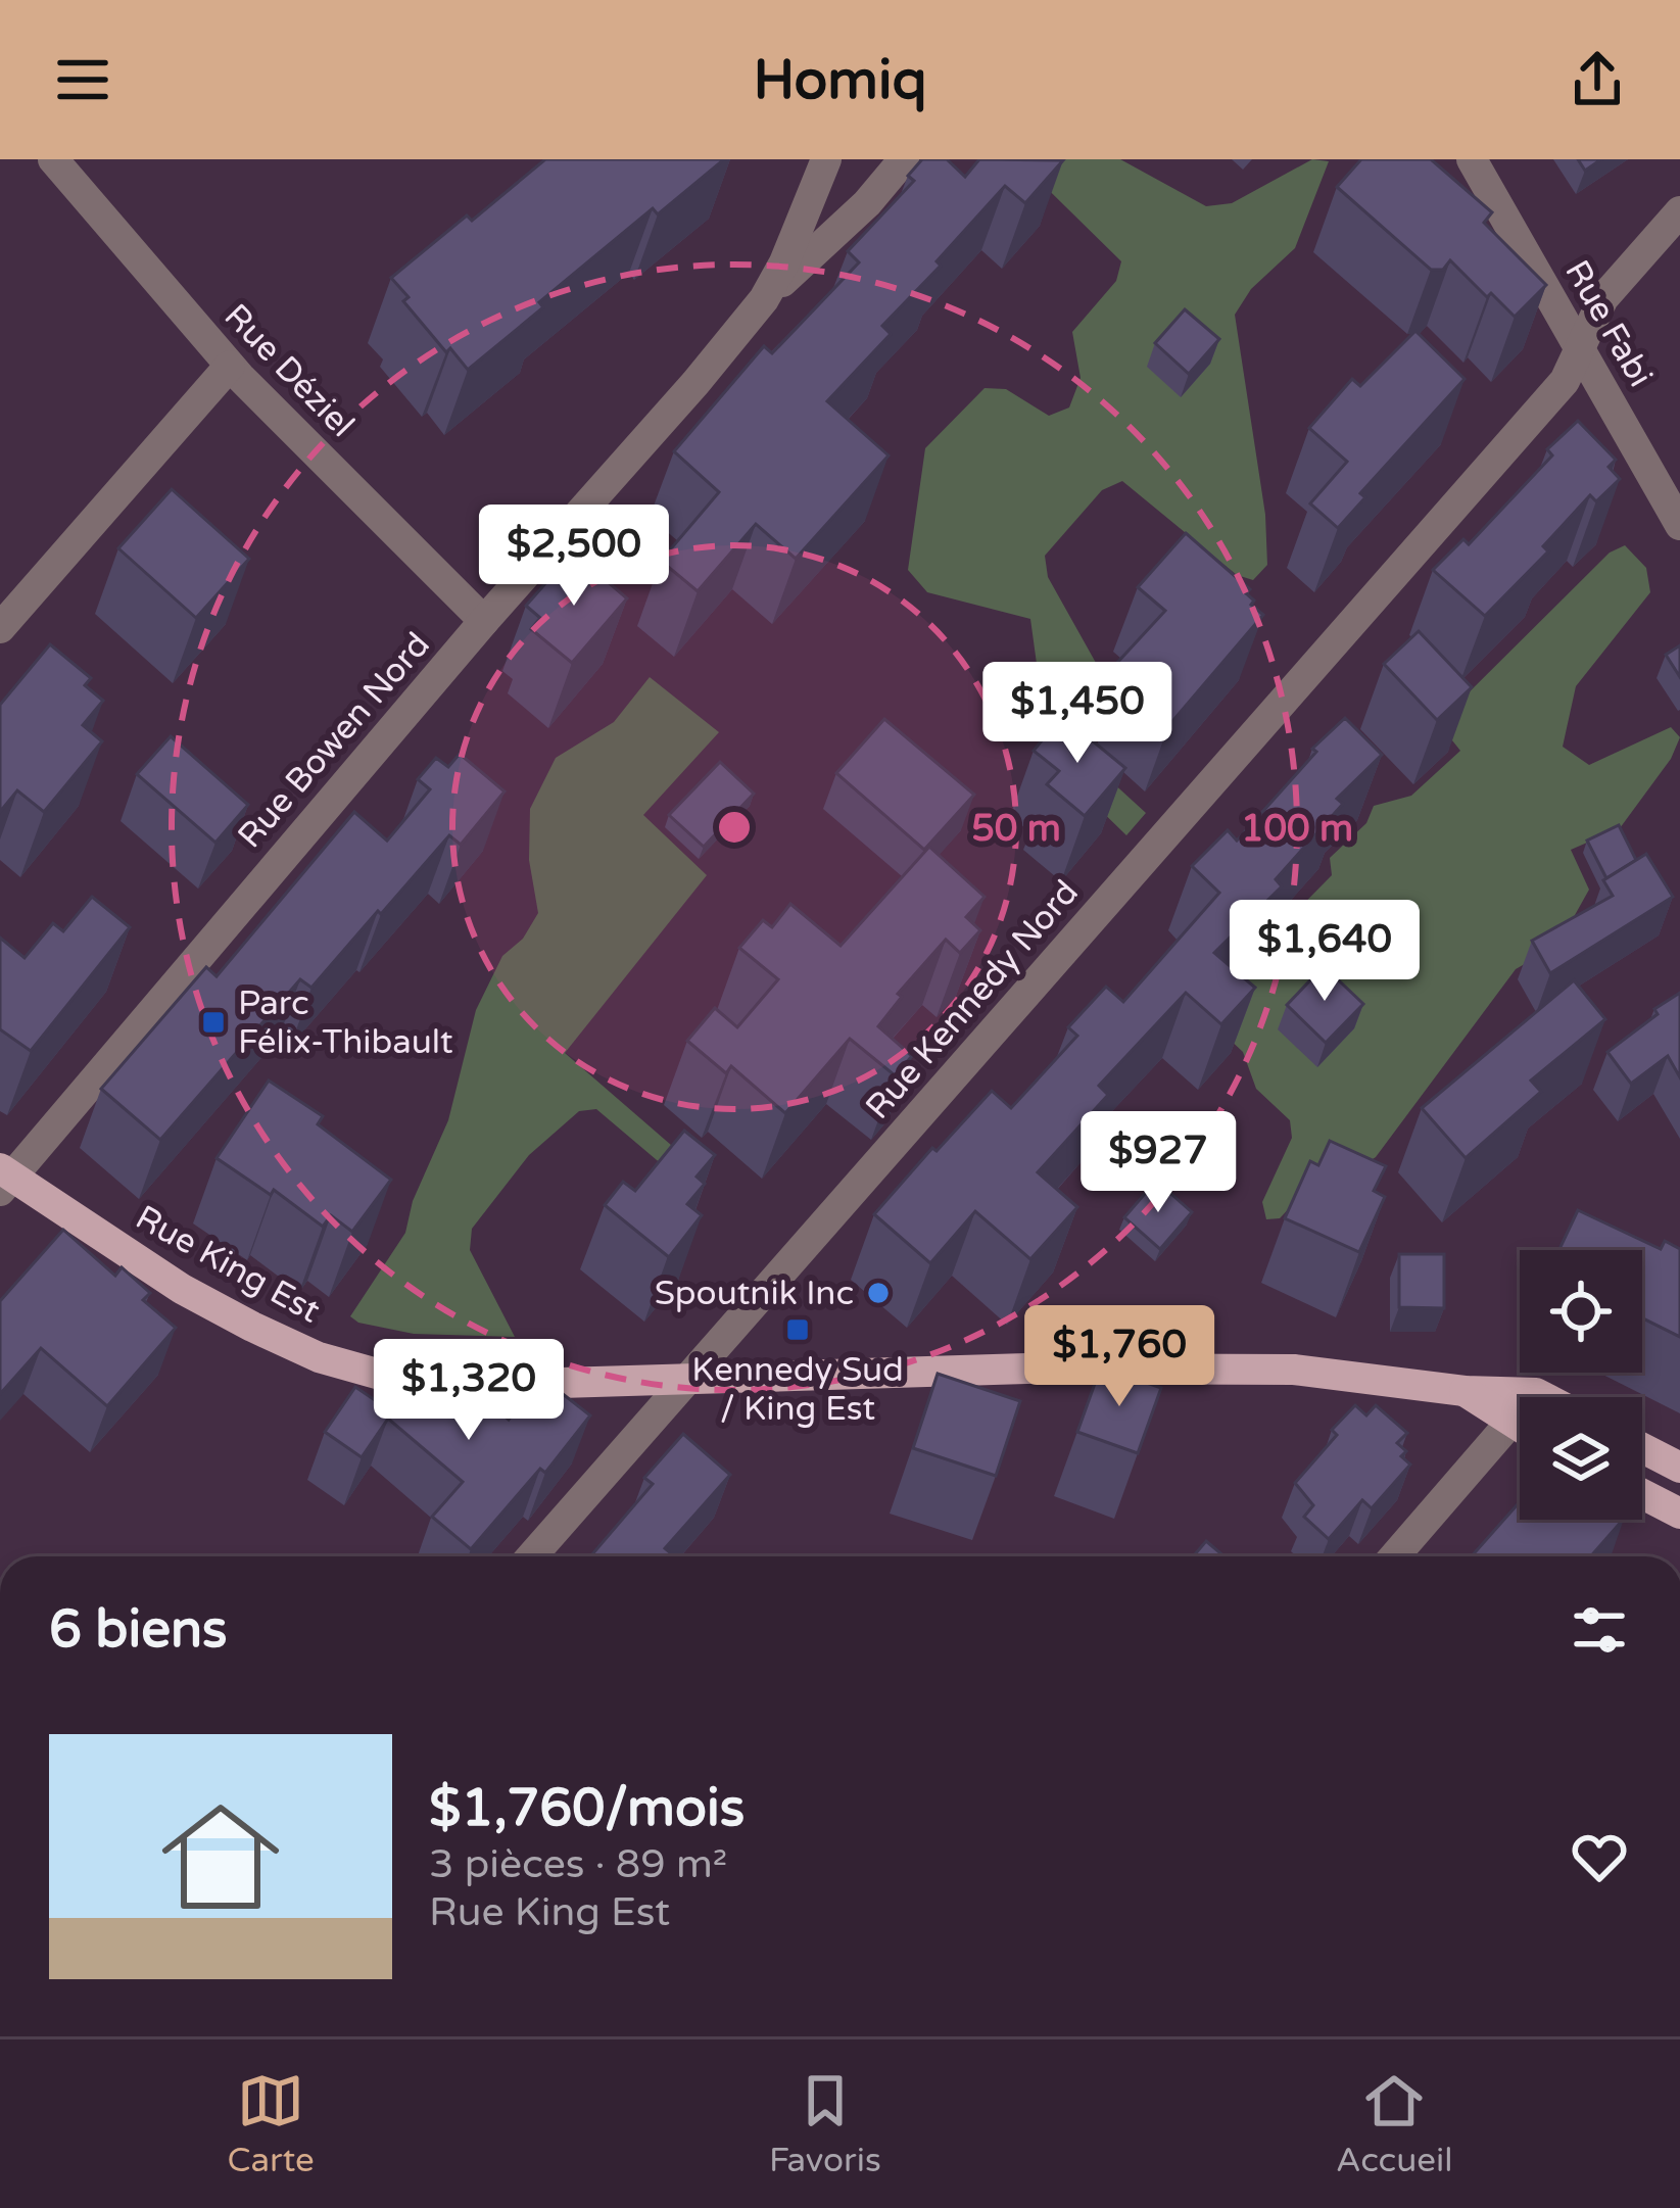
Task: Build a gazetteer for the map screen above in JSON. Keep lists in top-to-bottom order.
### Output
{
  "streets": {
    "main road": ["Rue King Est"],
    "street": [
      "Rue Fabi",
      "Rue Déziel",
      "Rue Bowen Nord",
      "Rue Kennedy Nord"
    ]
  },
  "crossings": [
    ["Rue Fabi", "Rue Kennedy Nord"],
    ["Rue Déziel", "Rue Bowen Nord"],
    ["Rue Bowen Nord", "Rue King Est"],
    ["Rue Kennedy Nord", "Rue King Est"]
  ],
  "places": {
    "transit": ["Parc Félix-Thibault", "Kennedy Sud / King Est"],
    "other": ["Spoutnik Inc"]
  },
  "page": {
    "header": "Homiq",
    "price": [
      "$2,500",
      "$1,450",
      "$1,640",
      "$927",
      "$1,760",
      "$1,320"
    ],
    "heading": "6 biens",
    "list": [
      {
        "name": "$1,760/mois",
        "note": "3 pièces · 89 m² · Rue King Est"
      }
    ],
    "tabs": ["Carte", "Favoris", "Accueil"]
  },
  "rings": ["50 m", "100 m"]
}
